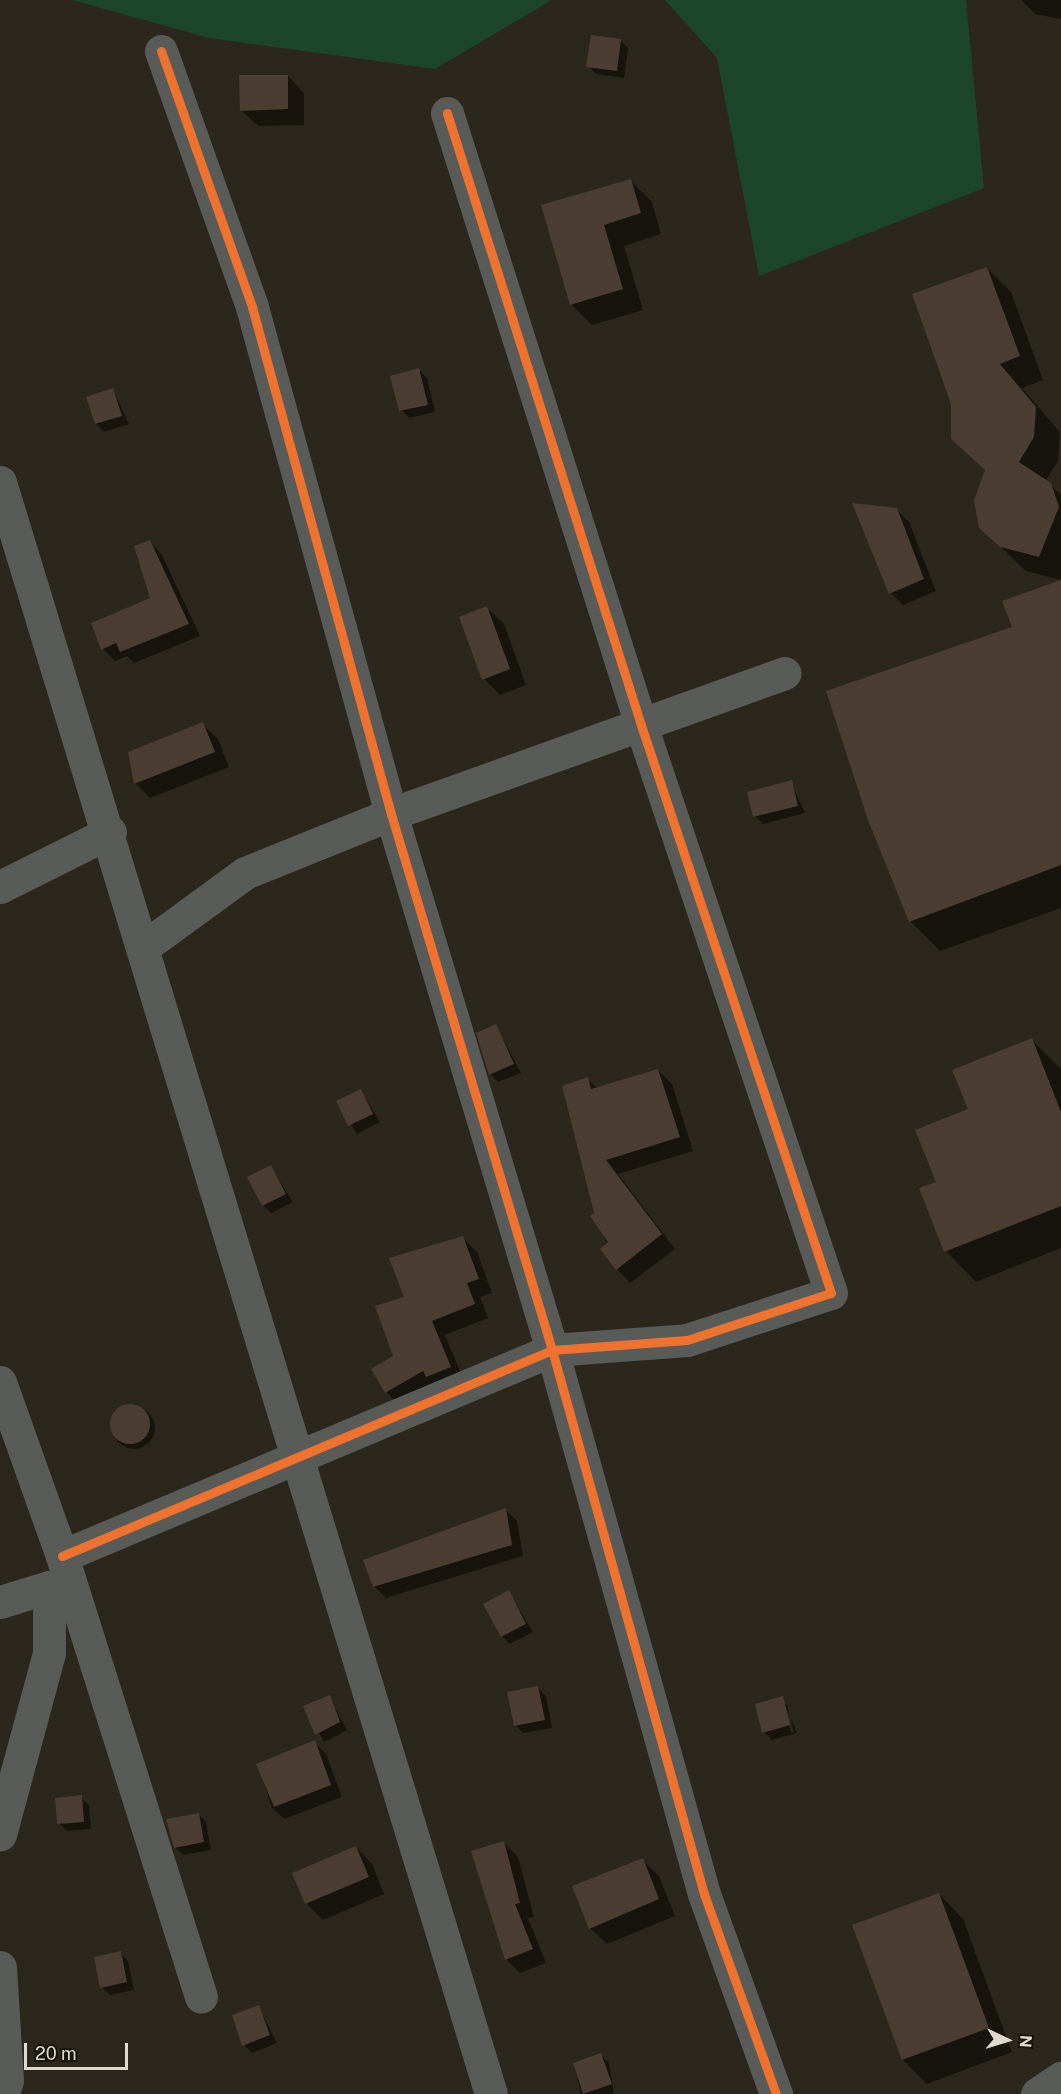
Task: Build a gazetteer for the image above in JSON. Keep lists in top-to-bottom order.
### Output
{
  "scale_bar": "20 m",
  "north": "right"
}
